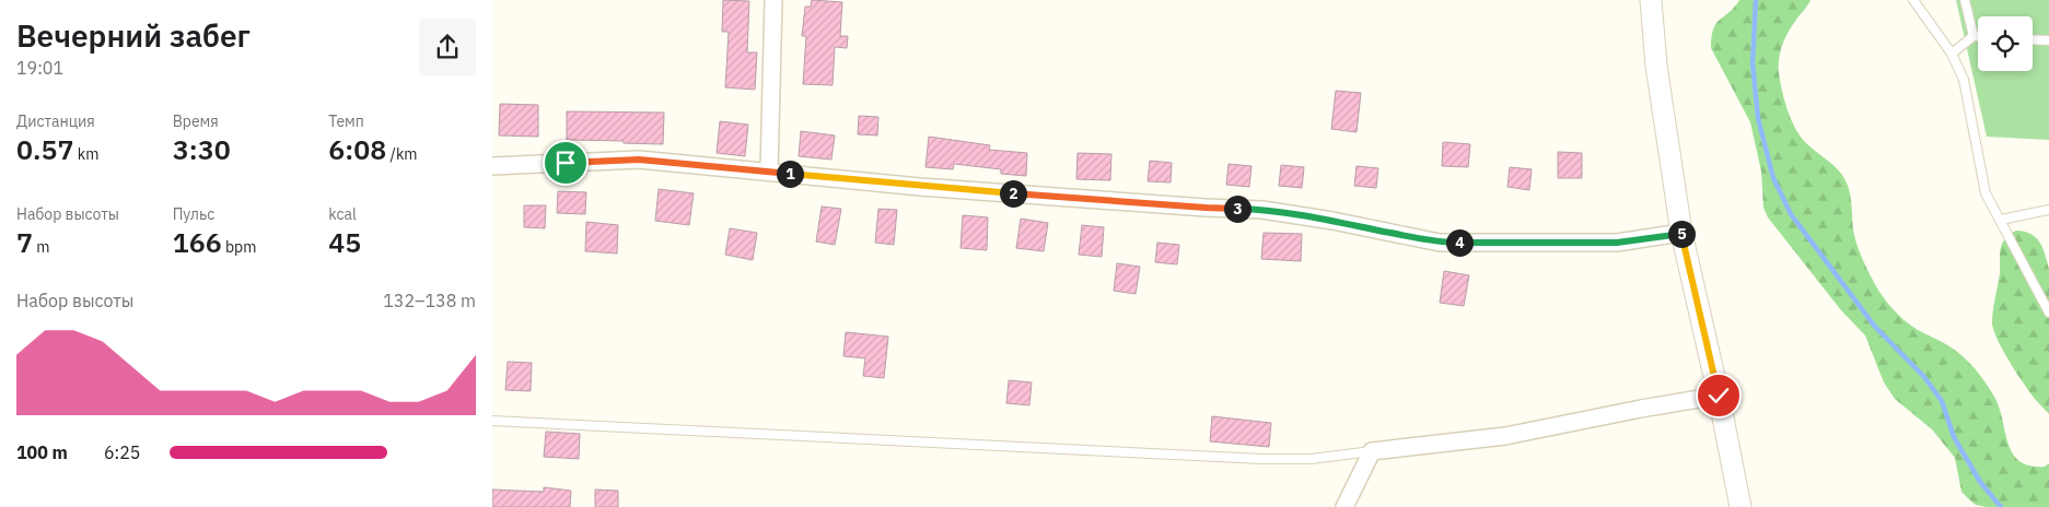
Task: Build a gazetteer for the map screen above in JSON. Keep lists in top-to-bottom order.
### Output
{
  "page": {
    "heading": ["Вечерний забег", "19:01"],
    "stats": [
      ["Дистанция", "0.57 km"],
      ["Время", "3:30"],
      ["Темп", "6:08 /km"],
      ["Набор высоты", "7 m"],
      ["Пульс", "166 bpm"],
      ["kcal", "45"]
    ],
    "pins": [
      "1",
      "2",
      "3",
      "5",
      "4"
    ],
    "chart": ["Набор высоты", "132–138 m"],
    "list": [
      {
        "name": "100 m",
        "note": "6:25"
      }
    ]
  }
}
